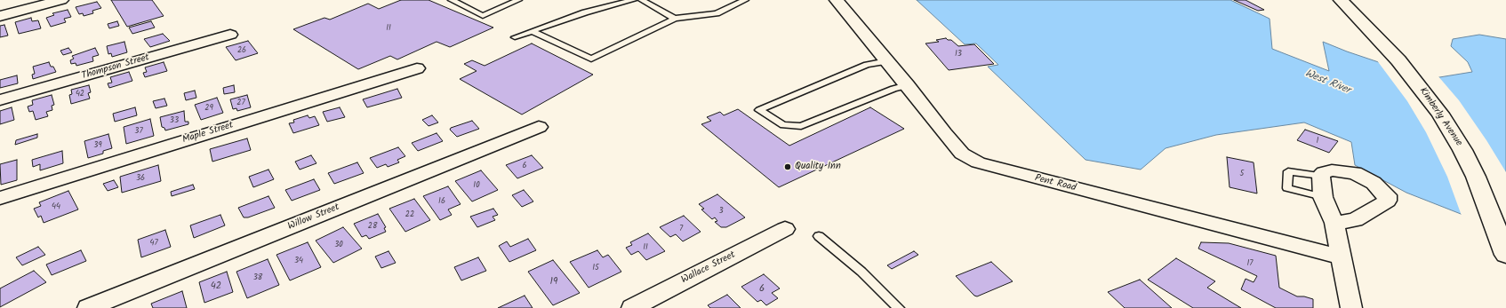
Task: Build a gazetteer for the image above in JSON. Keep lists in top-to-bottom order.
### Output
{
  "streets": {
    "main road": ["Kimberly Avenue"],
    "street": [
      "Thompson Street",
      "Maple Street",
      "Pent Road",
      "Willow Street",
      "Wallace Street"
    ]
  },
  "water": ["West River"],
  "places": ["Quality Inn"],
  "house_numbers": [
    "11",
    "26",
    "13",
    "42",
    "27",
    "29",
    "33",
    "37",
    "1",
    "39",
    "6",
    "5",
    "36",
    "10",
    "16",
    "44",
    "3",
    "22",
    "28",
    "7",
    "47",
    "30",
    "11",
    "34",
    "17",
    "15",
    "38",
    "19",
    "42",
    "6"
  ]
}
